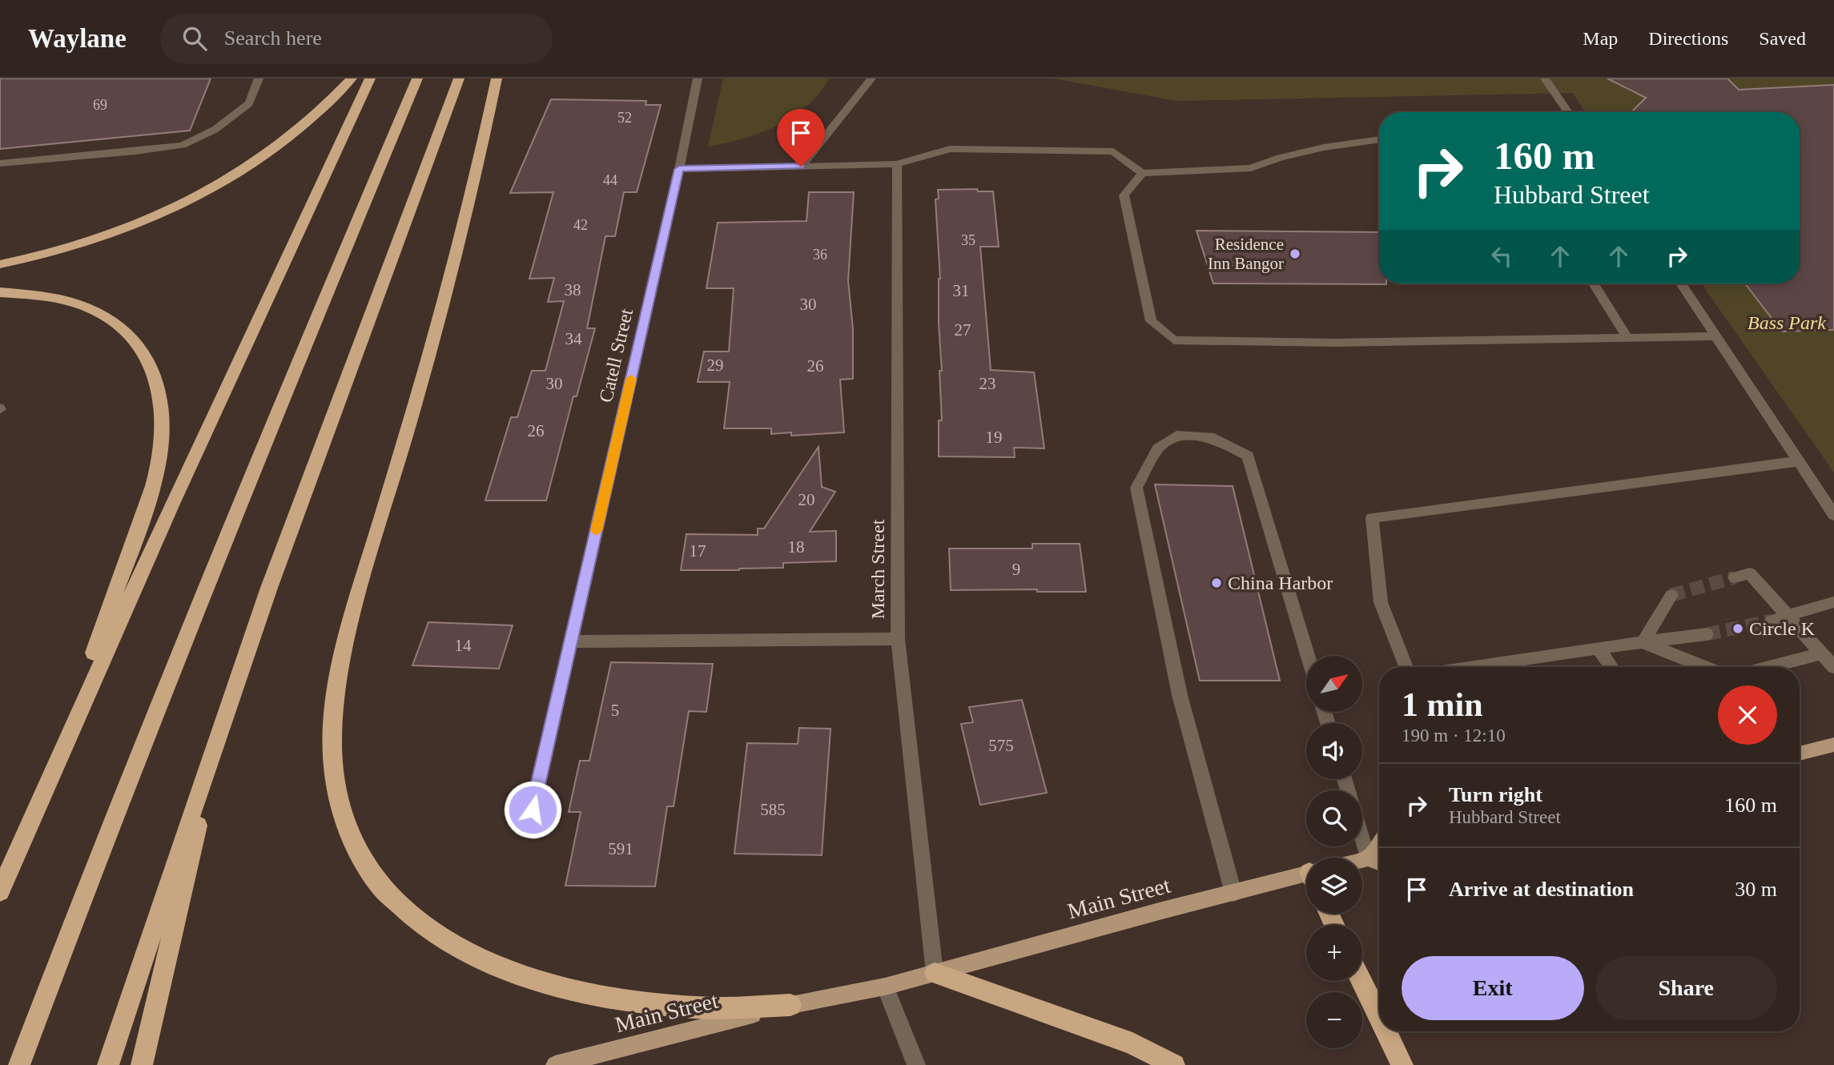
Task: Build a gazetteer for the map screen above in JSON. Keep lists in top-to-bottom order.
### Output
{
  "streets": {
    "main road": ["Main Street"],
    "street": ["Catell Street", "March Street"]
  },
  "crossings": [
    ["March Street", "Main Street"]
  ],
  "parks": ["Bass Park"],
  "places": ["Residence Inn Bangor", "China Harbor", "Circle K"],
  "house_numbers": [
    "69",
    "52",
    "44",
    "42",
    "35",
    "36",
    "38",
    "31",
    "30",
    "27",
    "34",
    "29",
    "26",
    "30",
    "23",
    "26",
    "19",
    "20",
    "18",
    "17",
    "9",
    "14",
    "5",
    "575",
    "585",
    "591"
  ],
  "north": "top right",
  "page": {
    "header": "Waylane",
    "search": "Search here",
    "nav": ["Map", "Directions", "Saved"],
    "turn": ["160 m", "Hubbard Street"],
    "map_buttons": ["+", "−"],
    "heading": ["1 min", "190 m · 12:10"],
    "list": [
      {
        "name": "Turn right",
        "note": "Hubbard Street",
        "value": "160 m"
      },
      {
        "name": "Arrive at destination",
        "value": "30 m"
      }
    ],
    "buttons": ["Exit", "Share"]
  }
}
